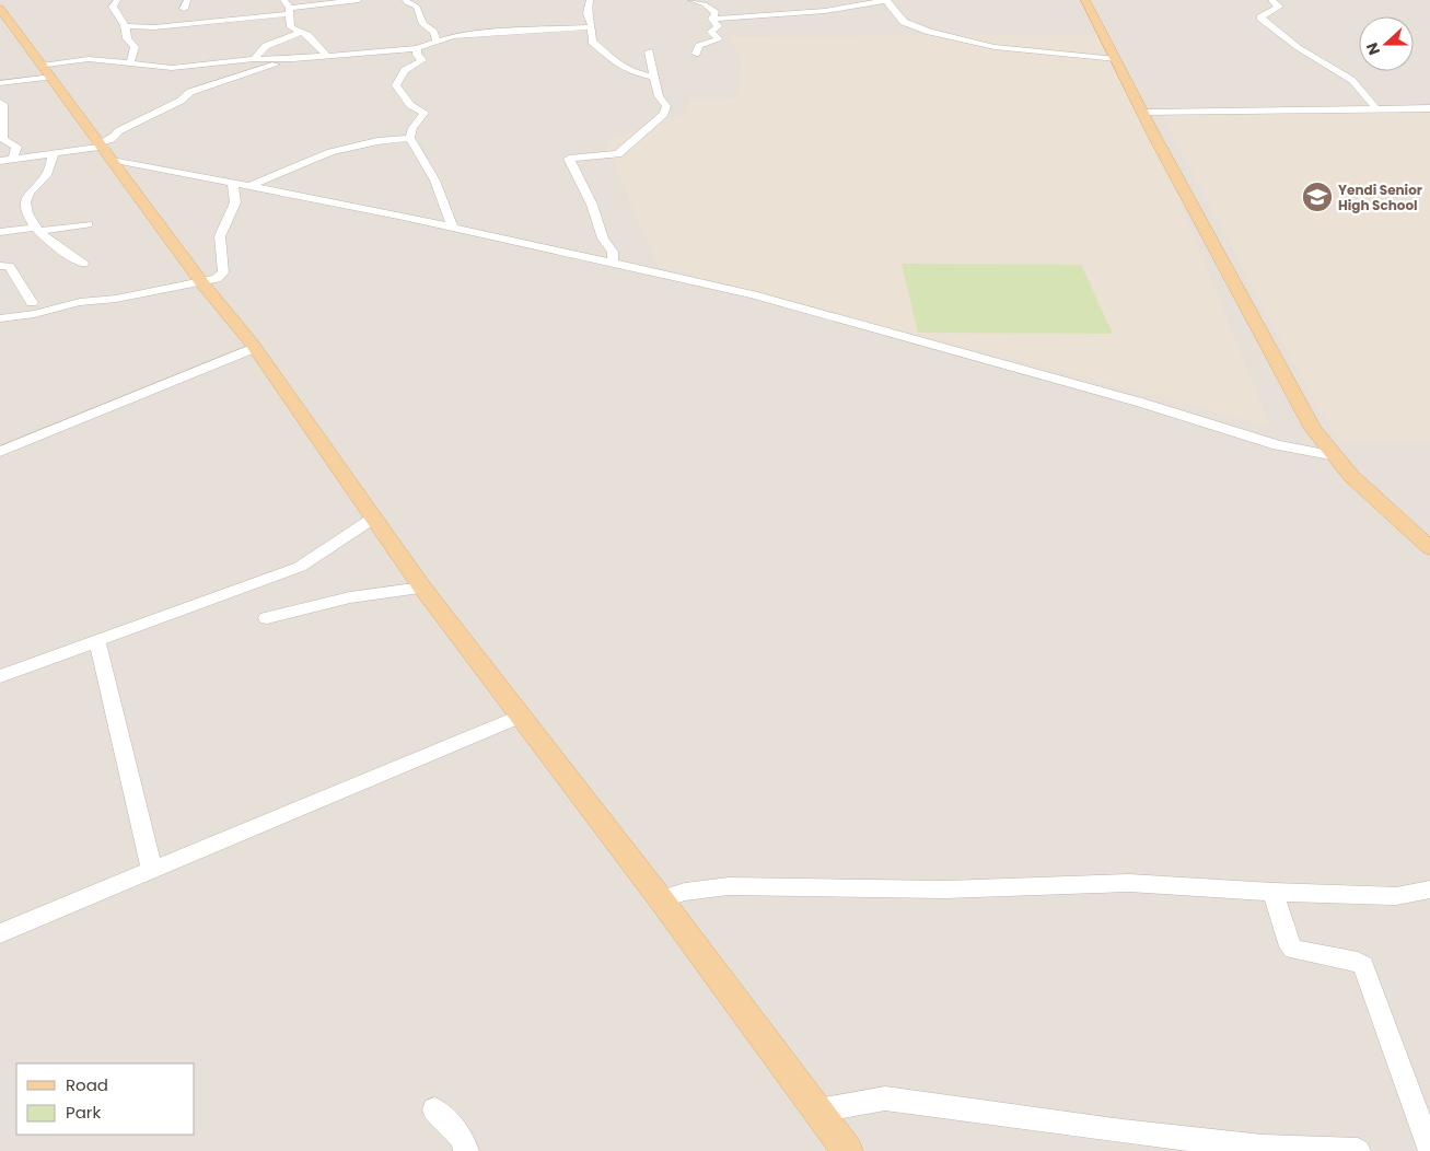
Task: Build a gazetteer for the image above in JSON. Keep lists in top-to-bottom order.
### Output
{
  "places": {
    "school or university": ["Yendi Senior High School"]
  },
  "legend": ["Road", "Park"],
  "north": "left"
}
